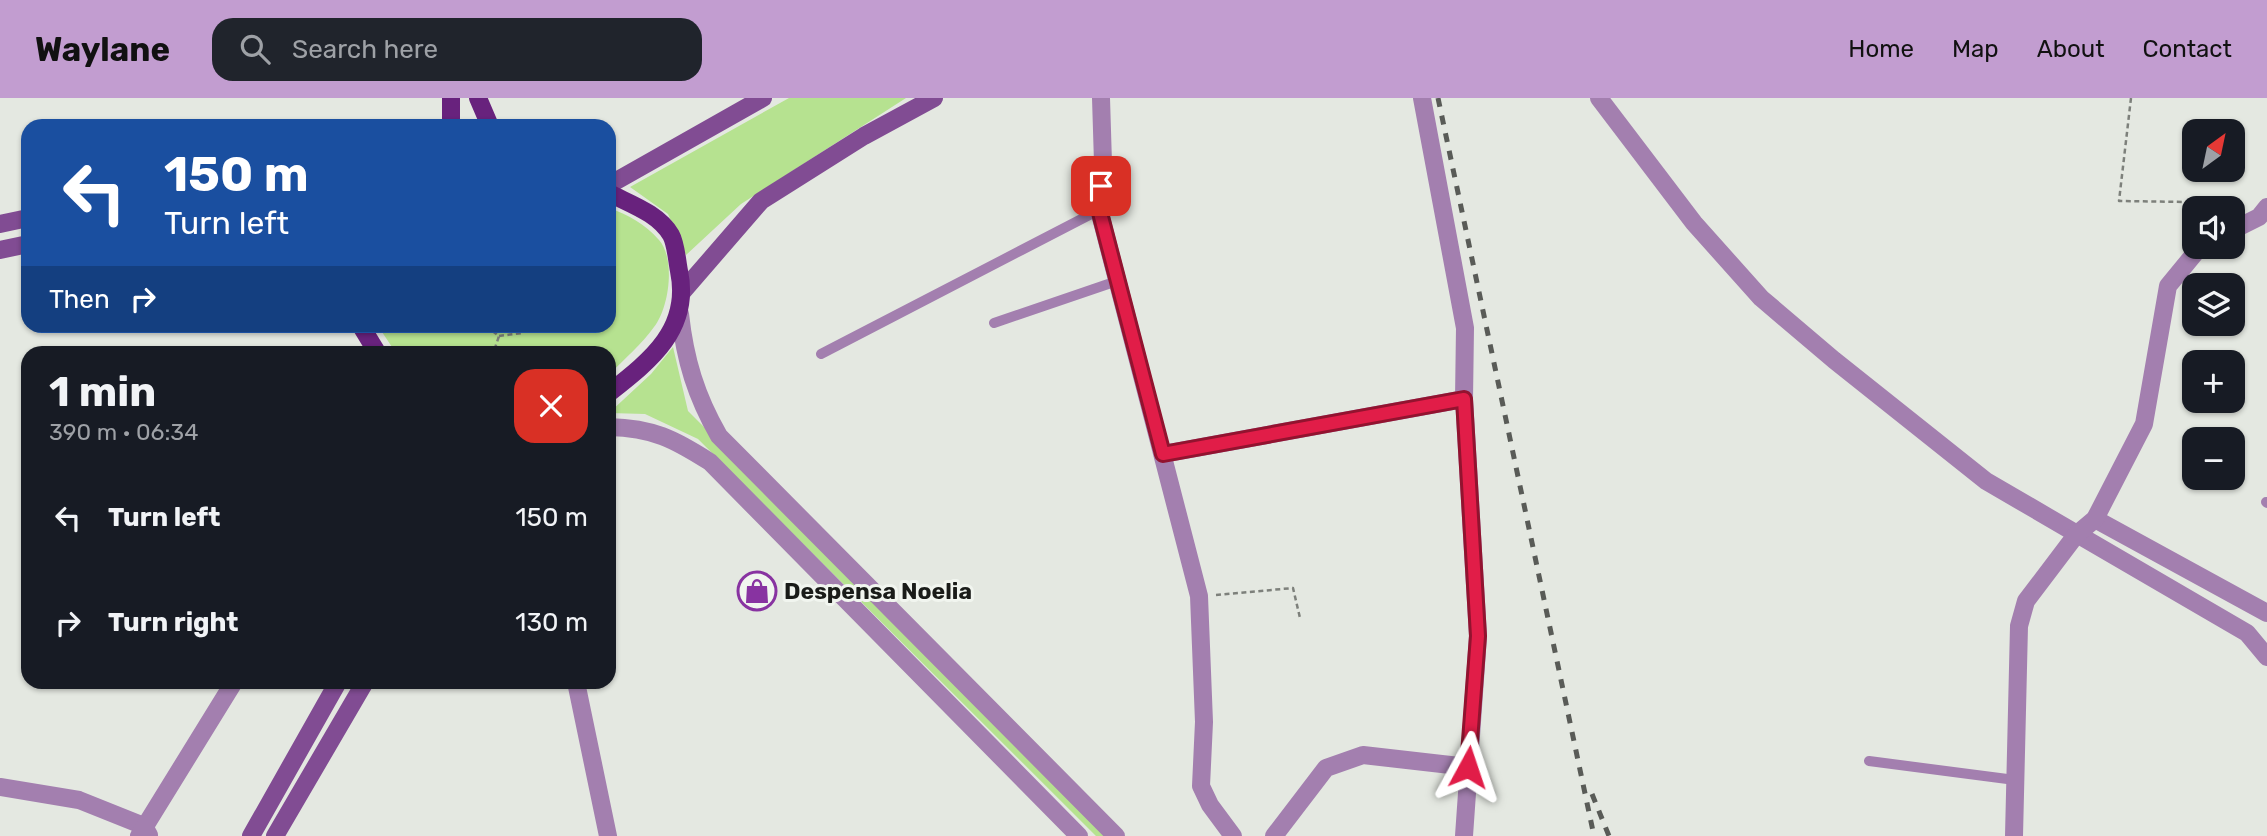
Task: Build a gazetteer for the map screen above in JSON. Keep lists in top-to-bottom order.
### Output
{
  "places": {
    "shop": ["Despensa Noelia"]
  },
  "north": "top right",
  "page": {
    "header": "Waylane",
    "search": "Search here",
    "nav": [
      "Home",
      "Map",
      "About",
      "Contact"
    ],
    "map_buttons": ["+", "−"],
    "turn": ["150 m", "Turn left"],
    "then": "Then",
    "heading": ["1 min", "390 m · 06:34"],
    "list": [
      {
        "name": "Turn left",
        "value": "150 m"
      },
      {
        "name": "Turn right",
        "value": "130 m"
      }
    ]
  }
}
